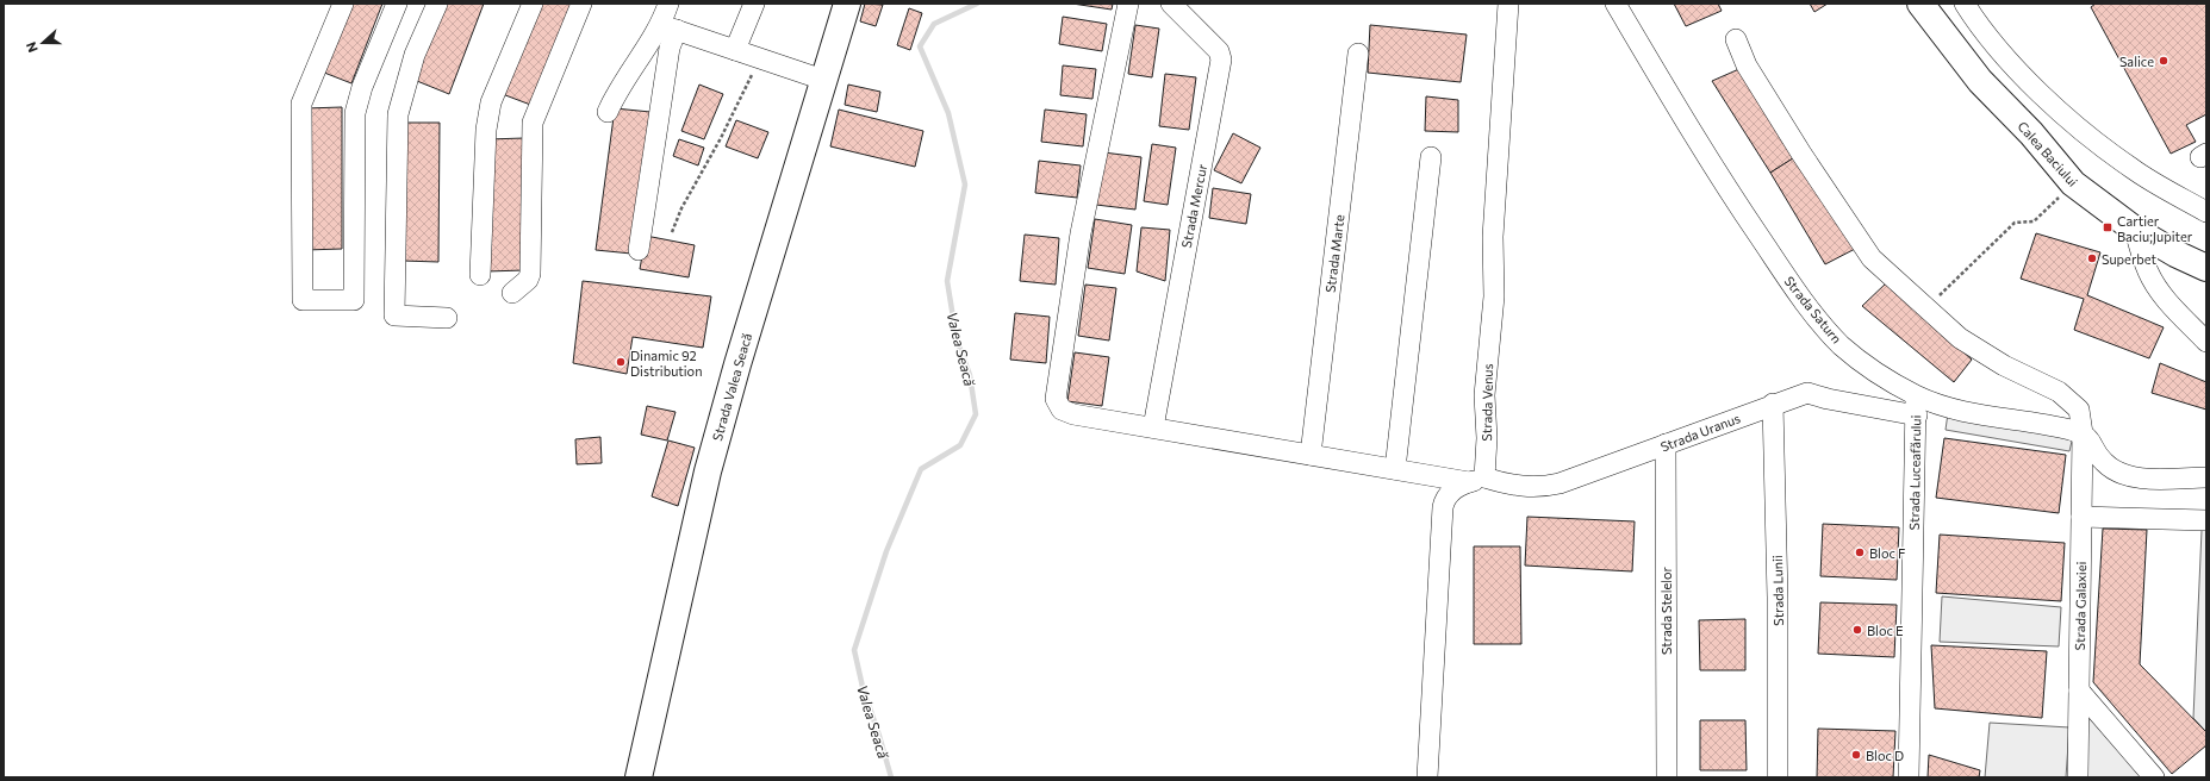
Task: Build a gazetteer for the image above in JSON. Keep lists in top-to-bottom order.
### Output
{
  "streets": {
    "main road": ["Calea Baciului", "Strada Valea Seacă"],
    "street": [
      "Strada Mercur",
      "Strada Marte",
      "Strada Saturn",
      "Strada Venus",
      "Strada Uranus",
      "Strada Luceafărului",
      "Strada Lunii",
      "Strada Galaxiei",
      "Strada Stelelor"
    ]
  },
  "crossings": [
    ["Strada Mercur", "Strada Uranus"],
    ["Strada Marte", "Strada Uranus"],
    ["Strada Saturn", "Strada Uranus"],
    ["Strada Saturn", "Strada Luceafărului"],
    ["Strada Saturn", "Strada Galaxiei"],
    ["Strada Venus", "Strada Uranus"],
    ["Strada Uranus", "Strada Luceafărului"],
    ["Strada Uranus", "Strada Lunii"],
    ["Strada Uranus", "Strada Stelelor"]
  ],
  "water": ["Valea Seacă"],
  "places": {
    "other": [
      "Salice",
      "Superbet",
      "Dinamic 92 Distribution",
      "Bloc F",
      "Bloc E",
      "Bloc D"
    ],
    "transit": ["Cartier Baciu;Jupiter"]
  },
  "north": "left"
}
